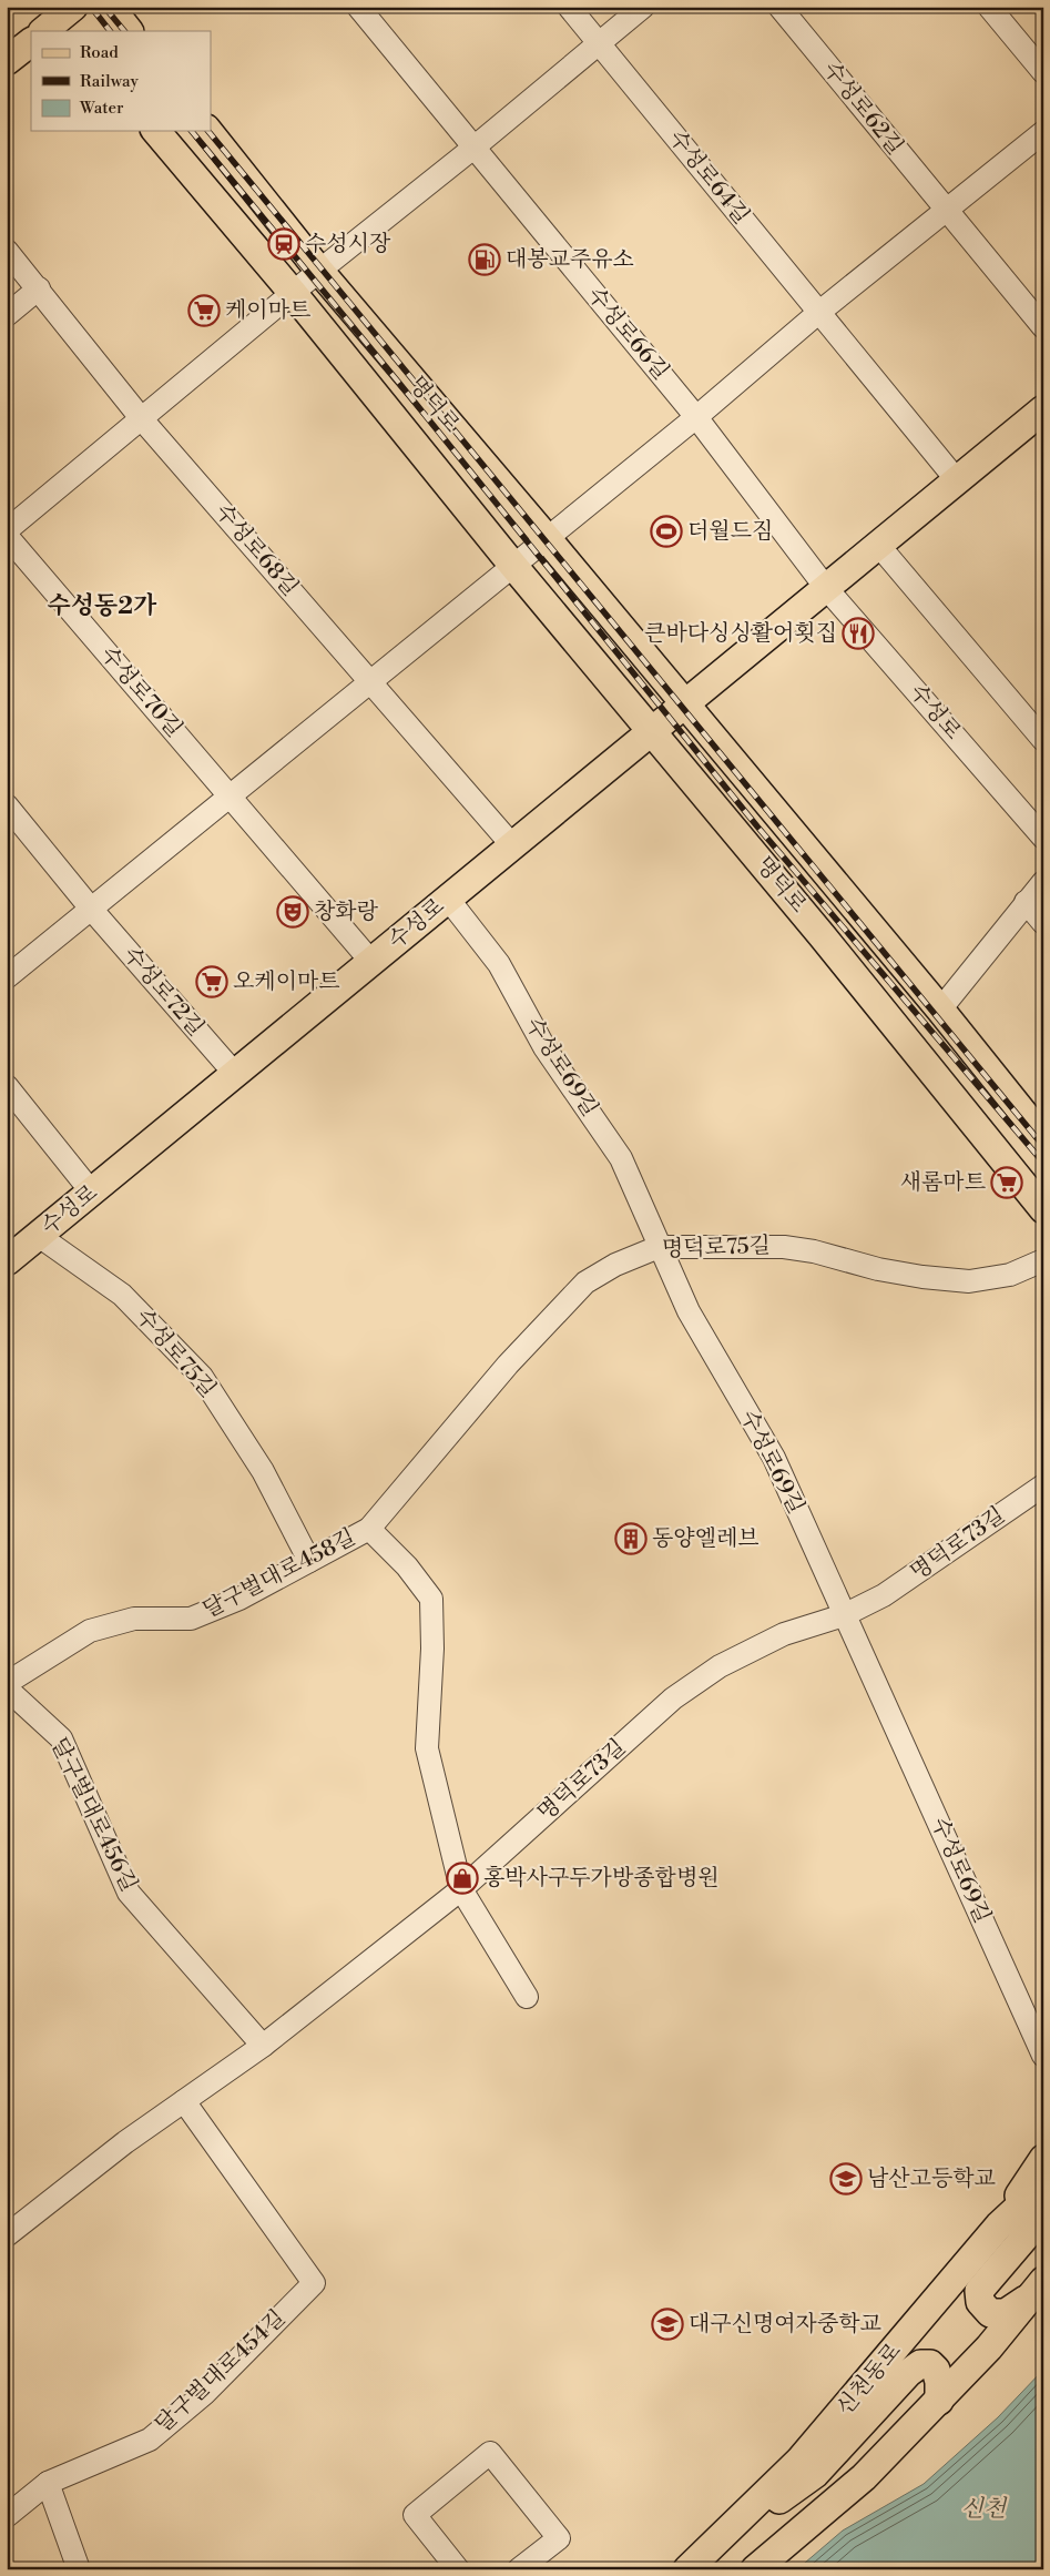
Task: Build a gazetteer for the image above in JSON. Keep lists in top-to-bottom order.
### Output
{
  "streets": {
    "main road": ["명덕로", "수성로", "신천동로"],
    "street": [
      "수성로62길",
      "수성로64길",
      "수성로66길",
      "수성로68길",
      "수성로70길",
      "수성로72길",
      "수성로69길",
      "명덕로75길",
      "수성로75길",
      "명덕로73길",
      "달구벌대로458길",
      "달구벌대로456길",
      "달구벌대로454길"
    ]
  },
  "crossings": [
    ["수성로64길", "수성로"],
    ["수성로66길", "수성로"],
    ["명덕로", "수성로"],
    ["수성로68길", "수성로"],
    ["수성로70길", "수성로"],
    ["수성로", "수성로72길"],
    ["수성로", "수성로69길"],
    ["수성로", "수성로75길"],
    ["수성로69길", "명덕로75길"],
    ["수성로69길", "명덕로73길"],
    ["명덕로75길", "달구벌대로458길"],
    ["수성로75길", "달구벌대로458길"]
  ],
  "districts": ["수성동2가"],
  "water": ["신천"],
  "places": {
    "station": ["수성시장"],
    "fuel station": ["대봉교주유소"],
    "supermarket": ["케이마트", "오케이마트", "새롬마트"],
    "sports": ["더월드짐"],
    "restaurant": ["큰바다싱싱활어횟집"],
    "theatre": ["창화랑"],
    "building": ["동양엘레브"],
    "shop": ["홍박사구두가방종합병원"],
    "school or university": ["남산고등학교", "대구신명여자중학교"]
  },
  "legend": ["Road", "Railway", "Water"]
}
